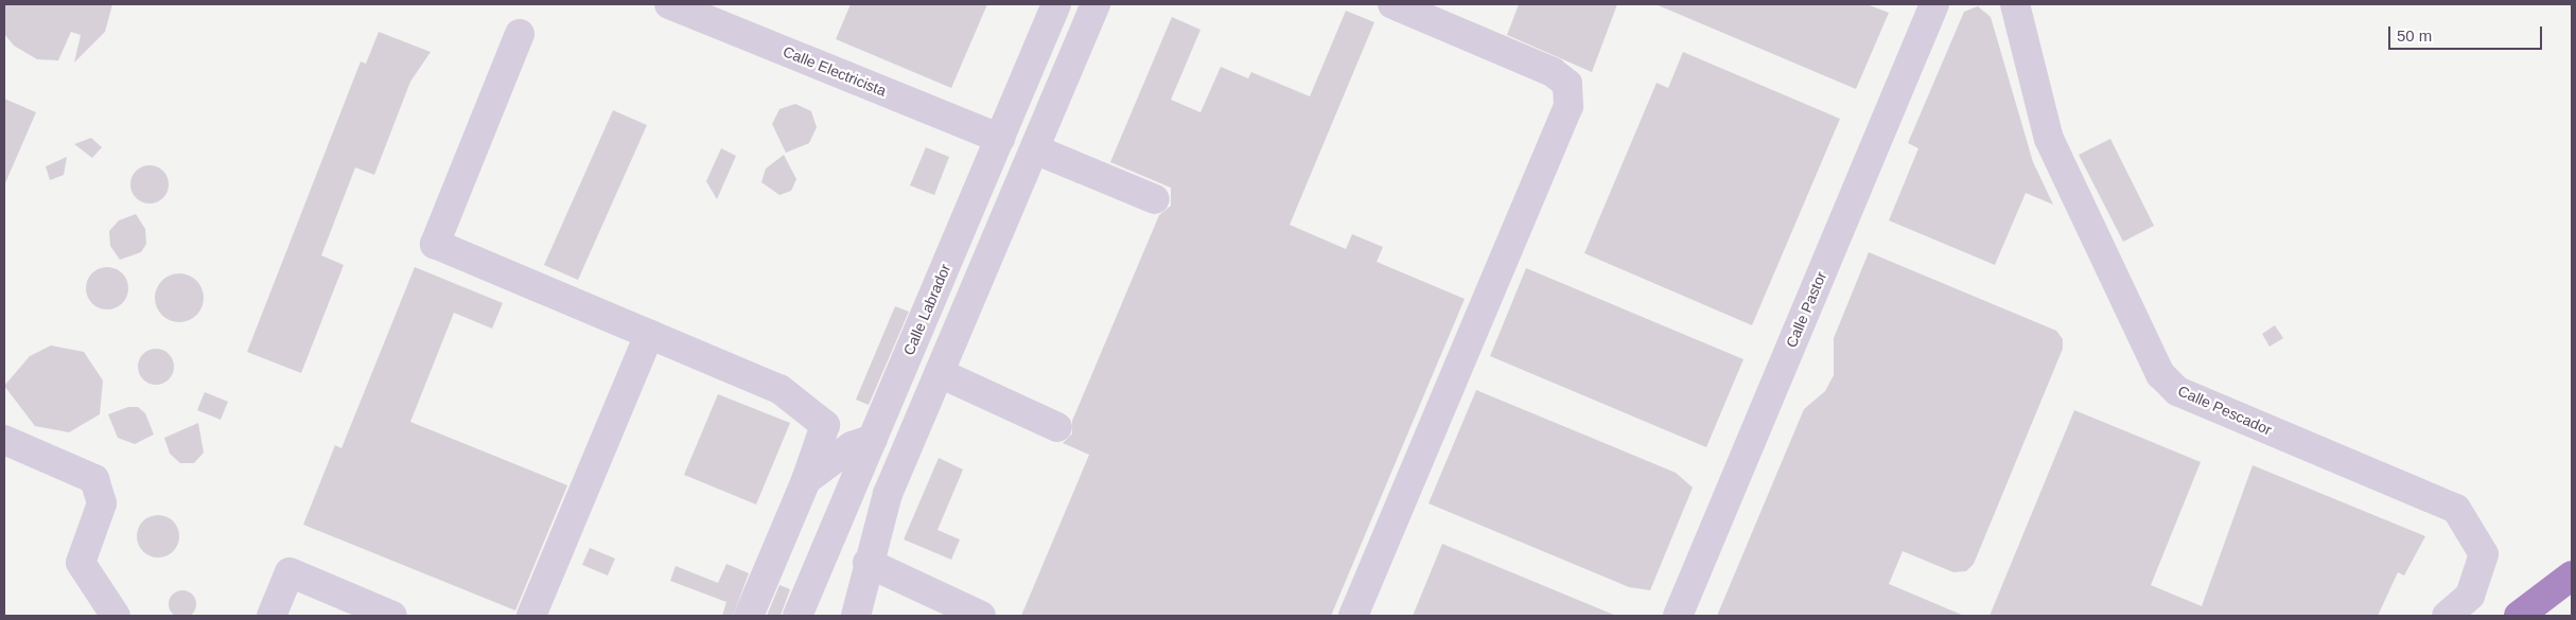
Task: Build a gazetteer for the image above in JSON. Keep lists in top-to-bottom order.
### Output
{
  "streets": {
    "street": [
      "Calle Electricista",
      "Calle Labrador",
      "Calle Pastor",
      "Calle Pescador"
    ]
  },
  "crossings": [
    ["Calle Electricista", "Calle Labrador"]
  ],
  "scale_bar": "50 m"
}
